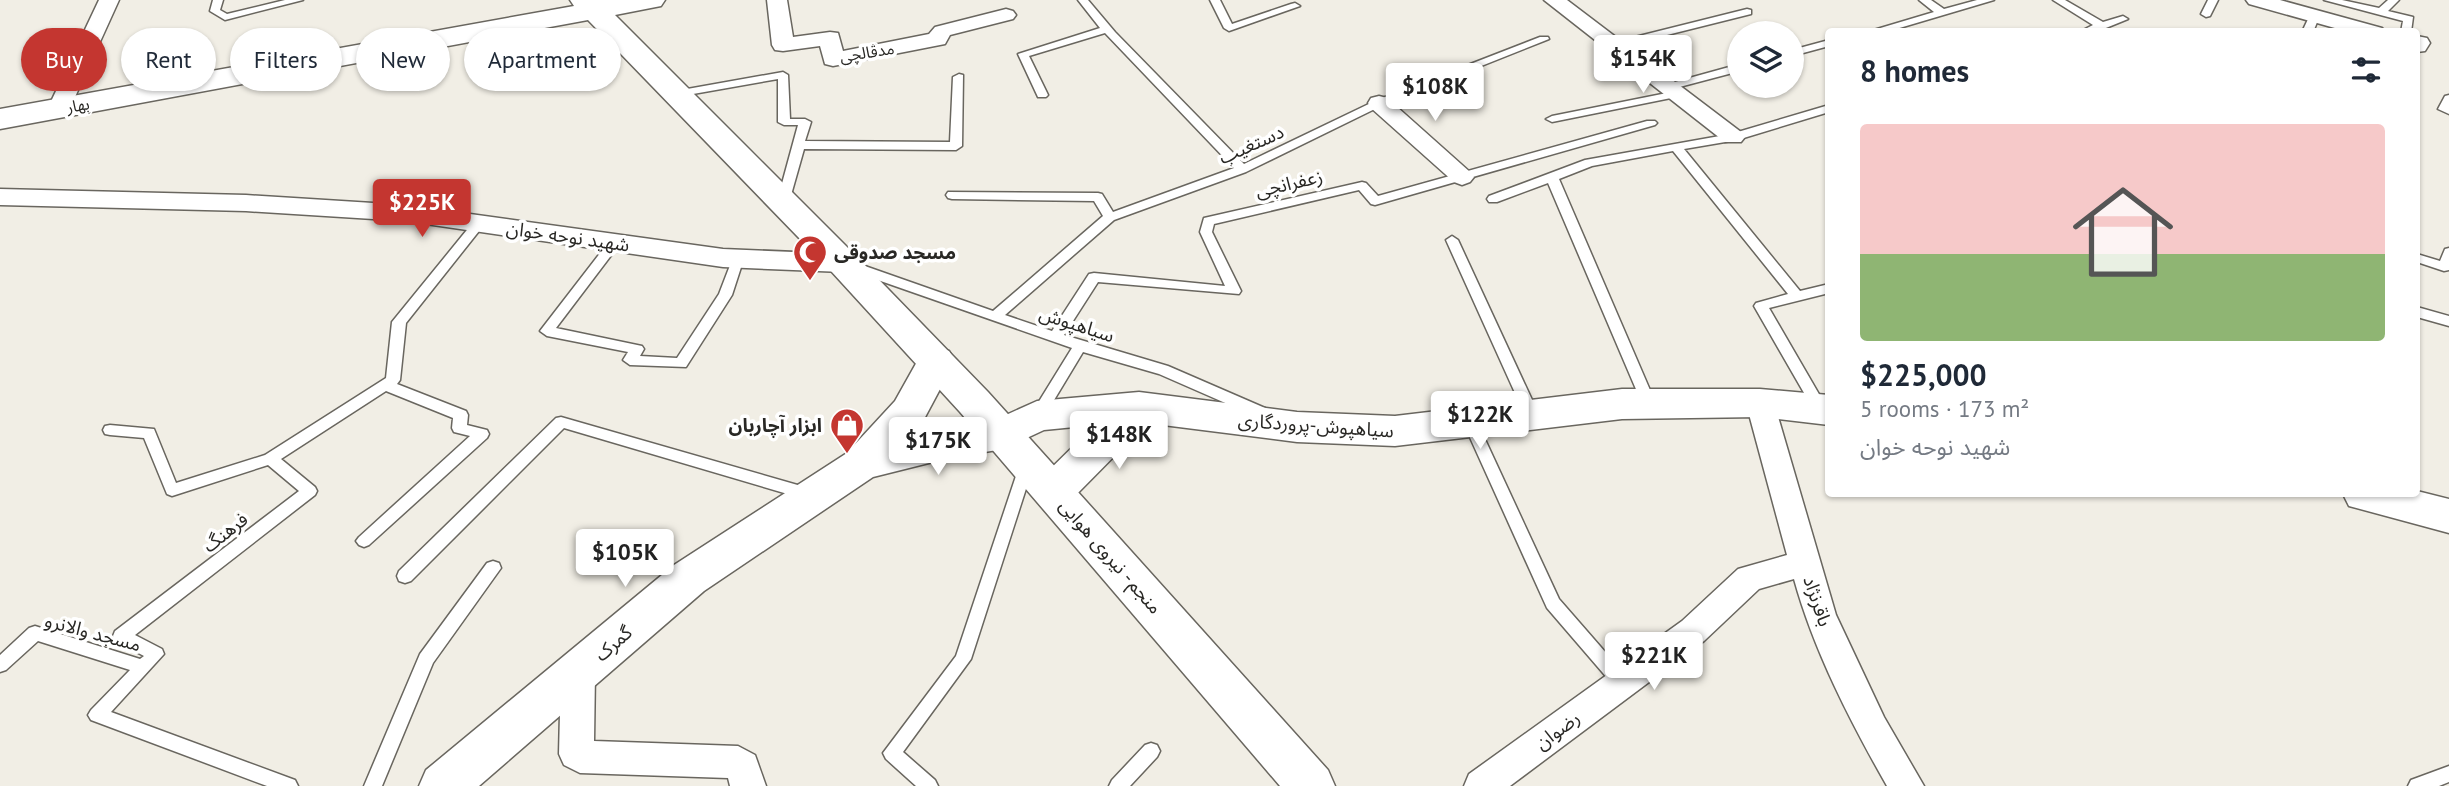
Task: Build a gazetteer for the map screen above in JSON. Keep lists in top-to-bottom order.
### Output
{
  "streets": {
    "main road": [
      "بهار",
      "سیاهپوش-پروردگاری",
      "منجم - نیروی هوایی",
      "گمرک"
    ],
    "street": [
      "مدقالچی",
      "شهید نوحه خوان",
      "باقرنژاد",
      "رضوان"
    ],
    "lane": [
      "دستغیب",
      "زعفرانچی",
      "سیاهپوش",
      "فرهنگ",
      "مسجد والانرو"
    ]
  },
  "crossings": [
    ["بهار", "منجم - نیروی هوایی"],
    ["دستغیب", "سیاهپوش"],
    ["زعفرانچی", "سیاهپوش"],
    ["شهید نوحه خوان", "سیاهپوش"],
    ["شهید نوحه خوان", "منجم - نیروی هوایی"],
    ["سیاهپوش", "سیاهپوش-پروردگاری"],
    ["سیاهپوش", "منجم - نیروی هوایی"],
    ["سیاهپوش-پروردگاری", "منجم - نیروی هوایی"],
    ["سیاهپوش-پروردگاری", "باقرنژاد"],
    ["سیاهپوش-پروردگاری", "گمرک"],
    ["فرهنگ", "مسجد والانرو"],
    ["منجم - نیروی هوایی", "گمرک"],
    ["باقرنژاد", "رضوان"]
  ],
  "places": {
    "mosque": ["مسجد صدوقی"],
    "shop": ["ابزار آچاربان"]
  },
  "page": {
    "chip": [
      "Buy",
      "Rent",
      "Filters",
      "New",
      "Apartment"
    ],
    "heading": "8 homes",
    "price": [
      "$154K",
      "$108K",
      "$225K",
      "$122K",
      "$148K",
      "$175K",
      "$105K",
      "$221K"
    ],
    "list": [
      {
        "name": "$225,000",
        "note": "5 rooms · 173 m² · شهید نوحه خوان"
      }
    ]
  }
}
